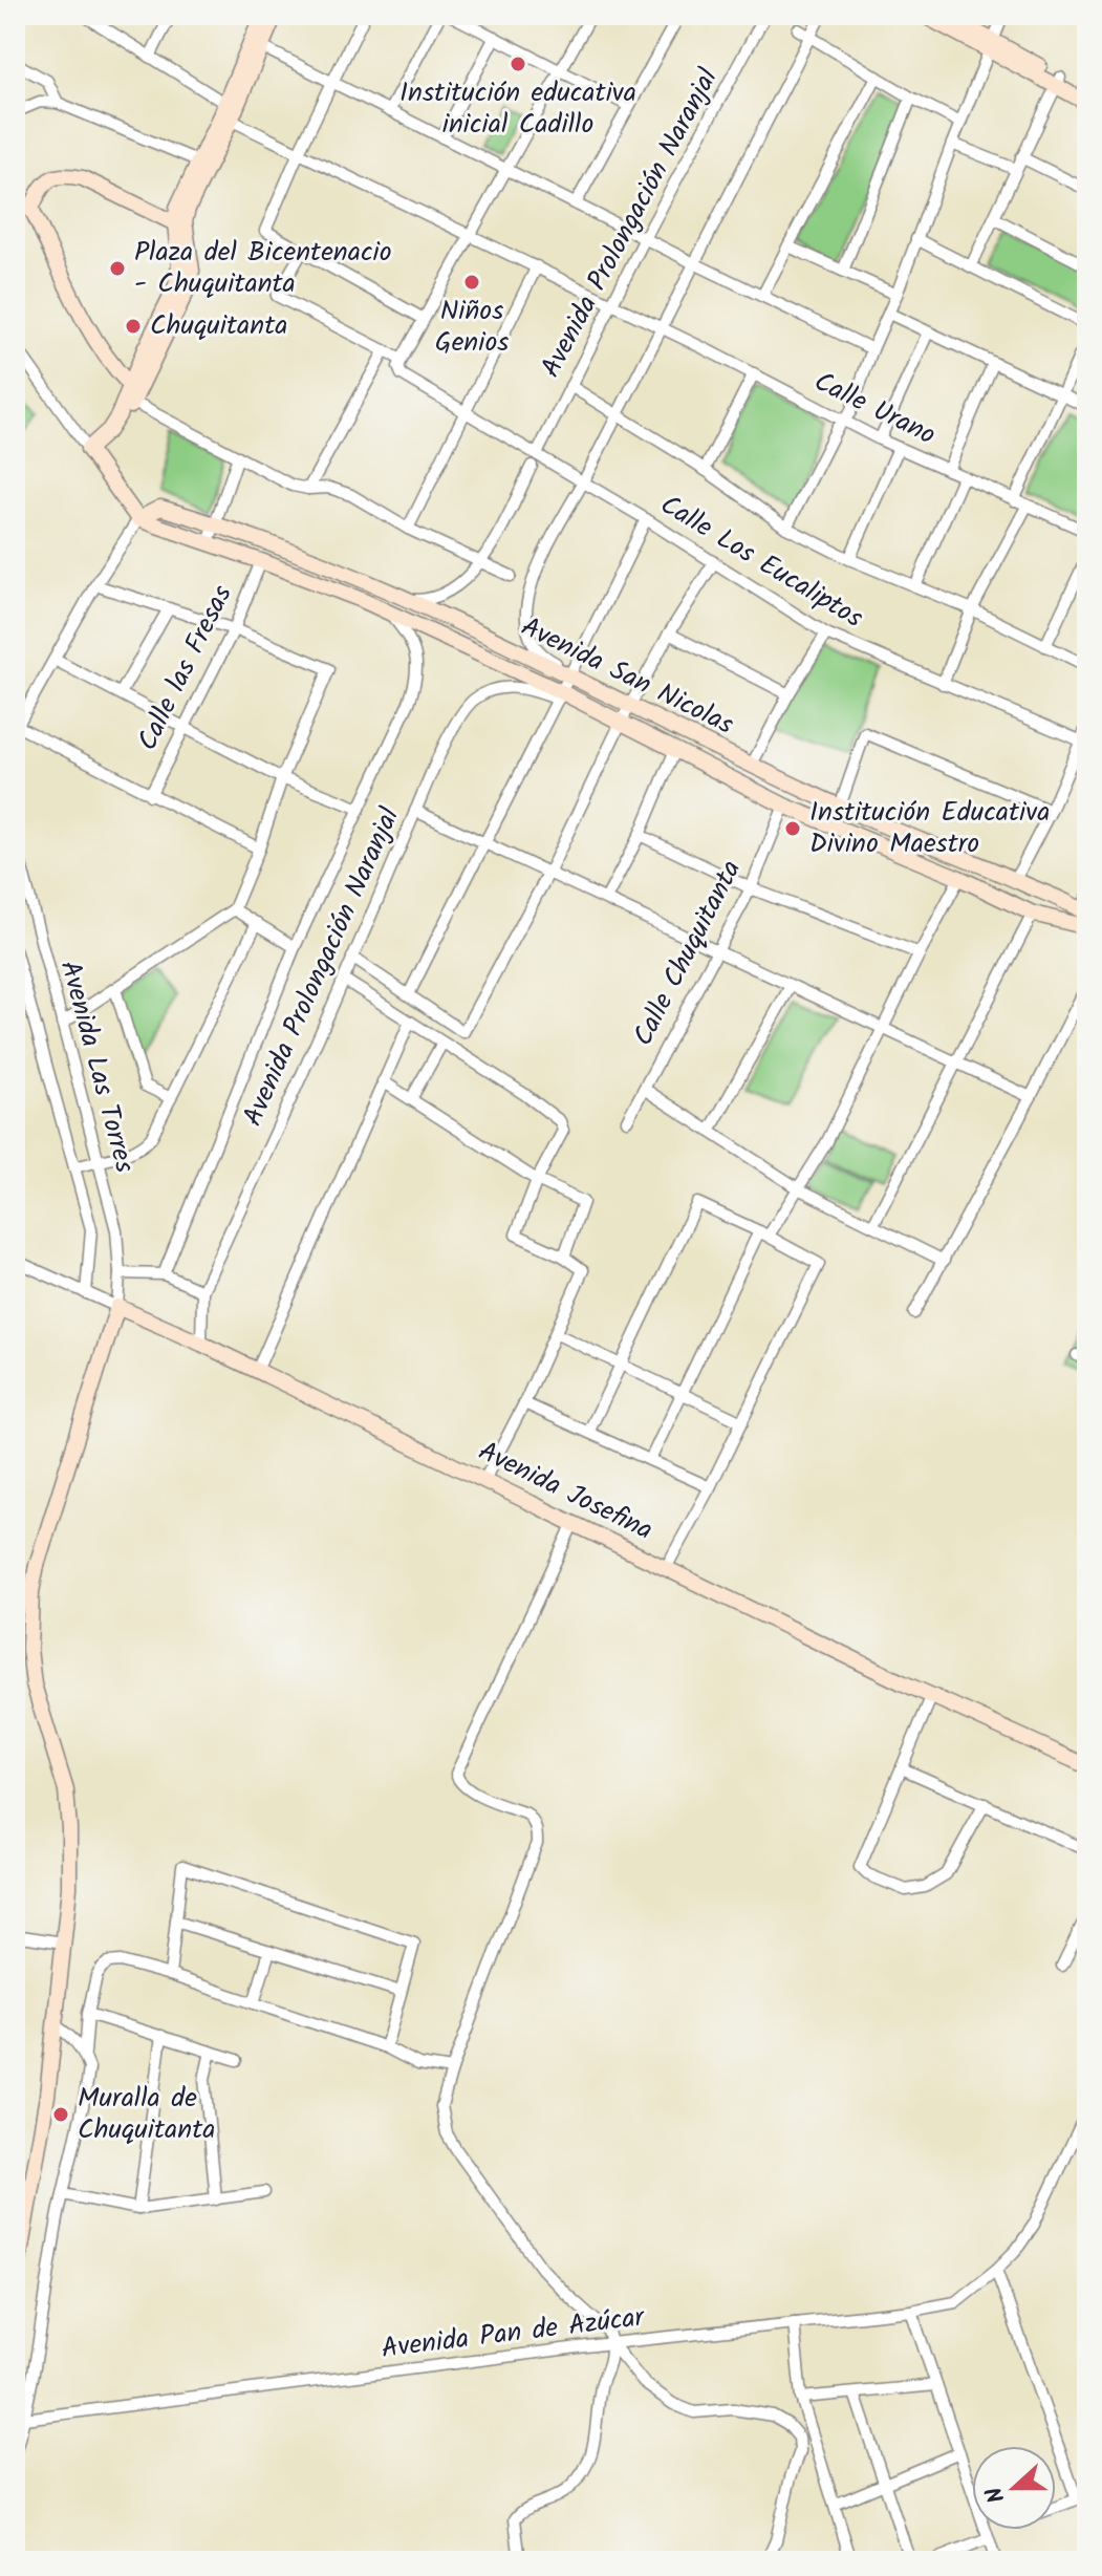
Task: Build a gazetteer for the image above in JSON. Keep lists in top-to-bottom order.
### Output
{
  "streets": {
    "street": [
      "Avenida Prolongación Naranjal",
      "Calle Urano",
      "Calle Los Eucaliptos",
      "Calle las Fresas",
      "Avenida San Nicolas",
      "Calle Chuquitanta",
      "Avenida Las Torres",
      "Avenida Josefina",
      "Avenida Pan de Azúcar"
    ]
  },
  "crossings": [
    ["Avenida Prolongación Naranjal", "Calle Urano"],
    ["Avenida Prolongación Naranjal", "Calle Los Eucaliptos"],
    ["Avenida Prolongación Naranjal", "Avenida San Nicolas"],
    ["Avenida Prolongación Naranjal", "Avenida Josefina"],
    ["Calle las Fresas", "Avenida San Nicolas"],
    ["Avenida San Nicolas", "Calle Chuquitanta"],
    ["Avenida Las Torres", "Avenida Josefina"]
  ],
  "places": [
    "Institución educativa inicial Cadillo",
    "Plaza del Bicentenacio - Chuquitanta",
    "Niños Genios",
    "Chuquitanta",
    "Institución Educativa Divino Maestro",
    "Muralla de Chuquitanta"
  ],
  "north": "left"
}
